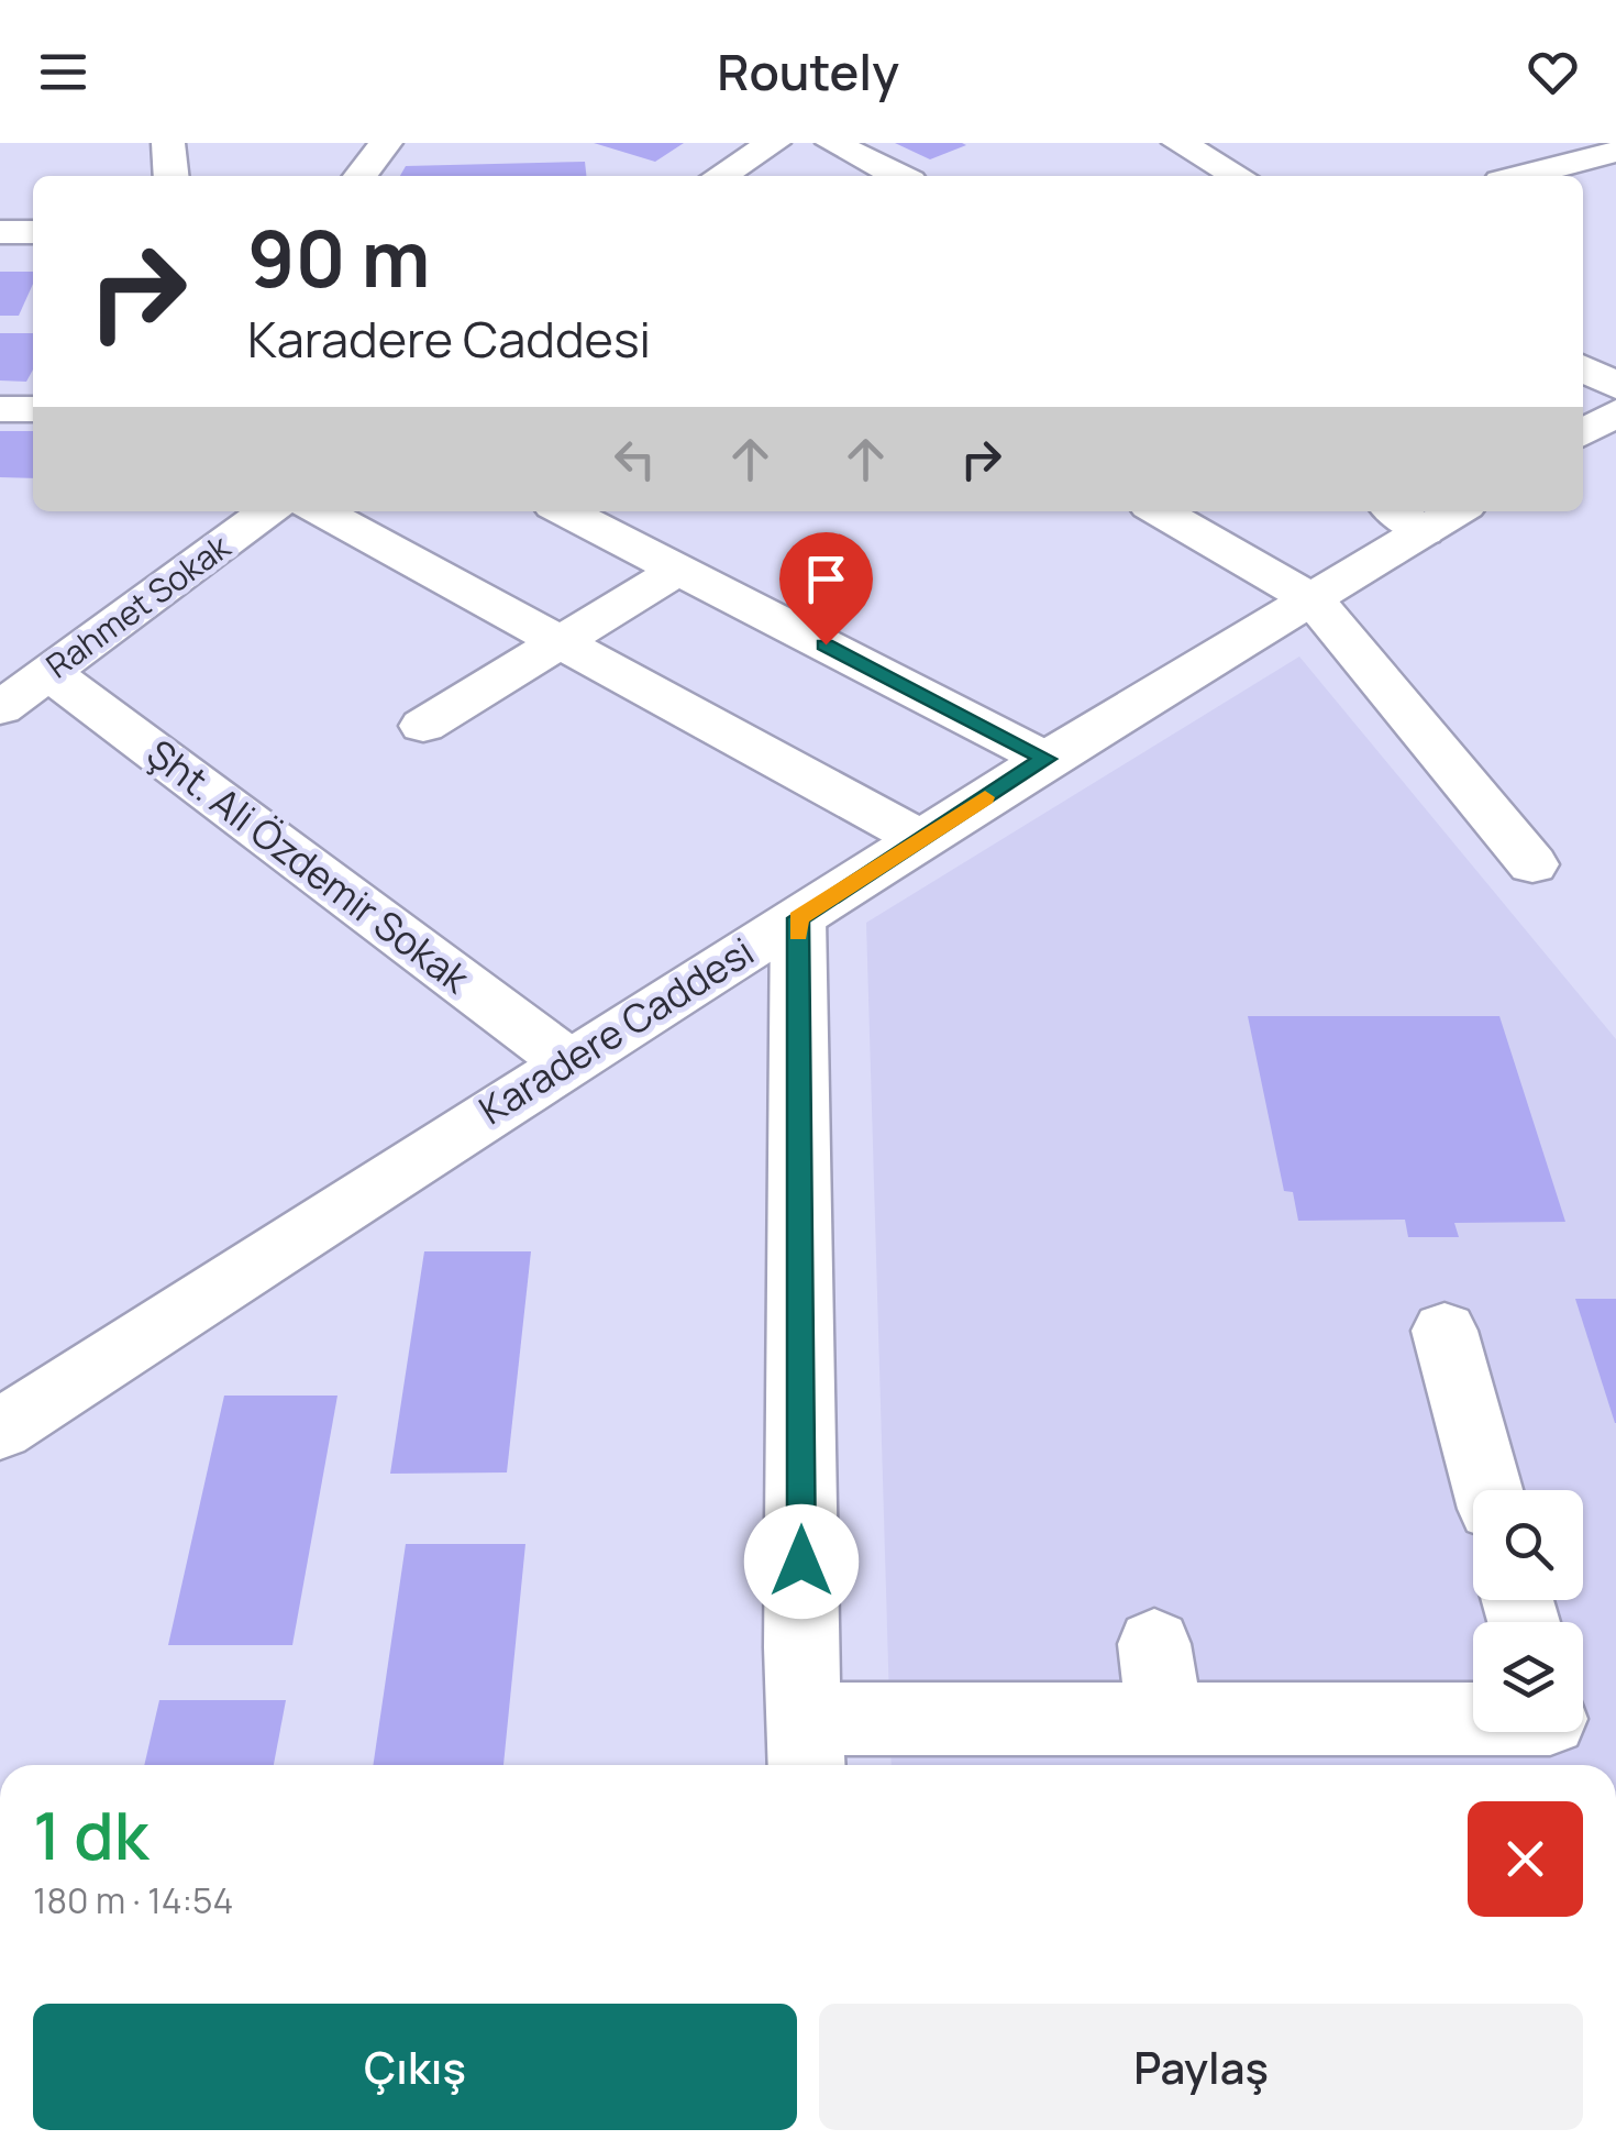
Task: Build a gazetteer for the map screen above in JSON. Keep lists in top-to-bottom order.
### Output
{
  "streets": {
    "street": ["Rahmet Sokak", "Şht. Ali Özdemir Sokak", "Karadere Caddesi"]
  },
  "crossings": [
    ["Rahmet Sokak", "Şht. Ali Özdemir Sokak"],
    ["Şht. Ali Özdemir Sokak", "Karadere Caddesi"]
  ],
  "page": {
    "header": "Routely",
    "turn": ["90 m", "Karadere Caddesi"],
    "heading": ["1 dk", "180 m · 14:54"],
    "buttons": ["Çıkış", "Paylaş"]
  }
}
